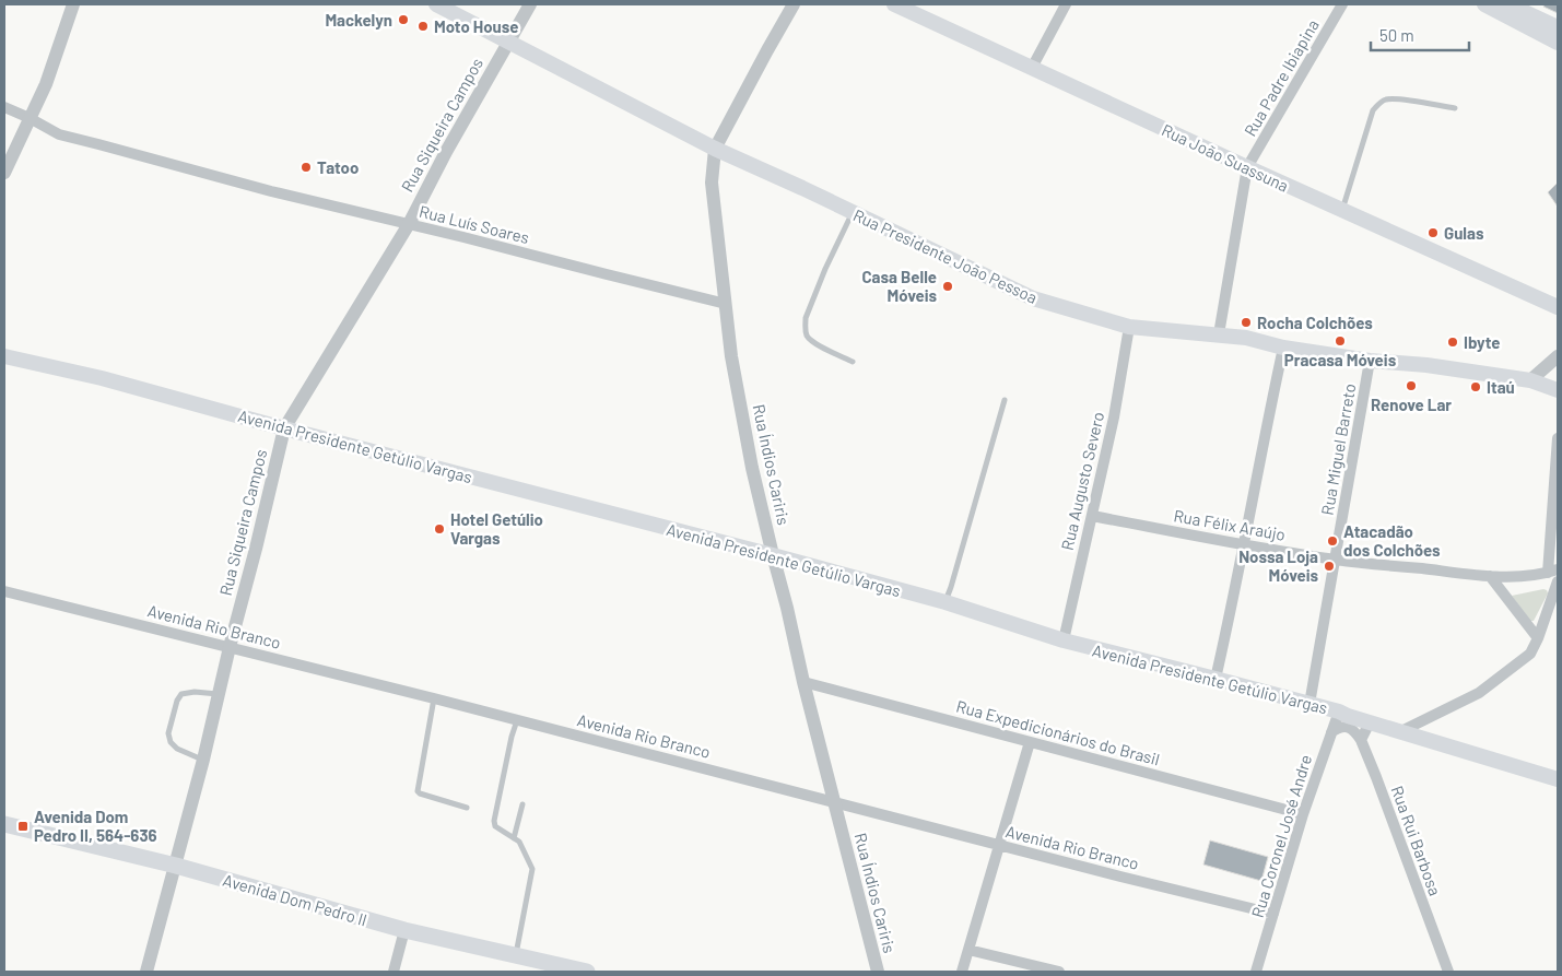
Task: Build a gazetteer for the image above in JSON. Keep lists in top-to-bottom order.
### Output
{
  "streets": {
    "main road": [
      "Rua João Suassuna",
      "Rua Presidente João Pessoa",
      "Avenida Presidente Getúlio Vargas",
      "Avenida Dom Pedro II"
    ],
    "street": [
      "Rua Padre Ibiapina",
      "Rua Siqueira Campos",
      "Rua Luís Soares",
      "Rua Miguel Barreto",
      "Rua Índios Cariris",
      "Rua Augusto Severo",
      "Rua Félix Araújo",
      "Avenida Rio Branco",
      "Rua Expedicionários do Brasil",
      "Rua Coronel José Andre",
      "Rua Rui Barbosa"
    ]
  },
  "crossings": [
    ["Rua Padre Ibiapina", "Rua João Suassuna"],
    ["Rua Siqueira Campos", "Rua Luís Soares"],
    ["Rua Siqueira Campos", "Rua Presidente João Pessoa"],
    ["Rua Siqueira Campos", "Avenida Presidente Getúlio Vargas"],
    ["Rua Siqueira Campos", "Avenida Rio Branco"],
    ["Rua Siqueira Campos", "Avenida Dom Pedro II"],
    ["Rua Luís Soares", "Rua Índios Cariris"],
    ["Rua Presidente João Pessoa", "Rua Miguel Barreto"],
    ["Rua Presidente João Pessoa", "Rua Índios Cariris"],
    ["Rua Presidente João Pessoa", "Rua Augusto Severo"],
    ["Avenida Presidente Getúlio Vargas", "Rua Miguel Barreto"],
    ["Avenida Presidente Getúlio Vargas", "Rua Índios Cariris"],
    ["Avenida Presidente Getúlio Vargas", "Rua Augusto Severo"],
    ["Avenida Presidente Getúlio Vargas", "Rua Coronel José Andre"],
    ["Rua Miguel Barreto", "Rua Félix Araújo"],
    ["Rua Índios Cariris", "Avenida Rio Branco"],
    ["Rua Índios Cariris", "Rua Expedicionários do Brasil"],
    ["Rua Augusto Severo", "Rua Félix Araújo"],
    ["Avenida Rio Branco", "Rua Coronel José Andre"],
    ["Rua Expedicionários do Brasil", "Rua Coronel José Andre"]
  ],
  "places": {
    "other": [
      "Mackelyn",
      "Moto House",
      "Tatoo",
      "Gulas",
      "Casa Belle Móveis",
      "Rocha Colchões",
      "Pracasa Móveis",
      "Ibyte",
      "Renove Lar",
      "Itaú",
      "Hotel Getúlio Vargas",
      "Atacadão dos Colchões",
      "Nossa Loja Móveis"
    ],
    "transit": ["Avenida Dom Pedro II, 564-636"]
  },
  "scale_bar": "50 m"
}
